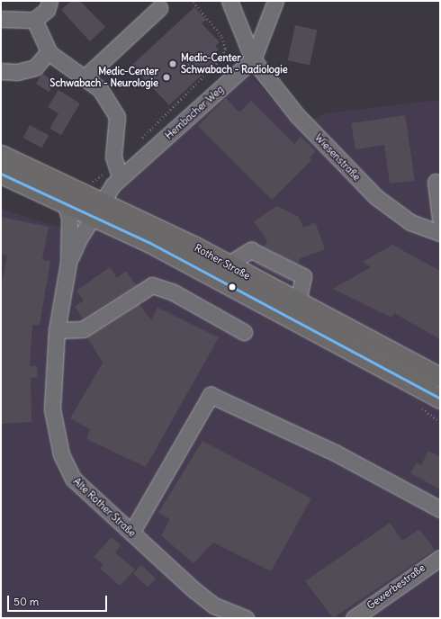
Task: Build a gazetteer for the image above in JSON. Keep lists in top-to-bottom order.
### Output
{
  "streets": {
    "main road": ["Rother Straße"],
    "street": [
      "Hembacher Weg",
      "Wiesenstraße",
      "Alte Rother Straße",
      "Gewerbestraße"
    ]
  },
  "crossings": [
    ["Hembacher Weg", "Wiesenstraße"],
    ["Hembacher Weg", "Rother Straße"],
    ["Hembacher Weg", "Alte Rother Straße"],
    ["Rother Straße", "Alte Rother Straße"]
  ],
  "places": ["Medic-Center Schwabach - Radiologie", "Medic-Center Schwabach - Neurologie"],
  "scale_bar": "50 m"
}
